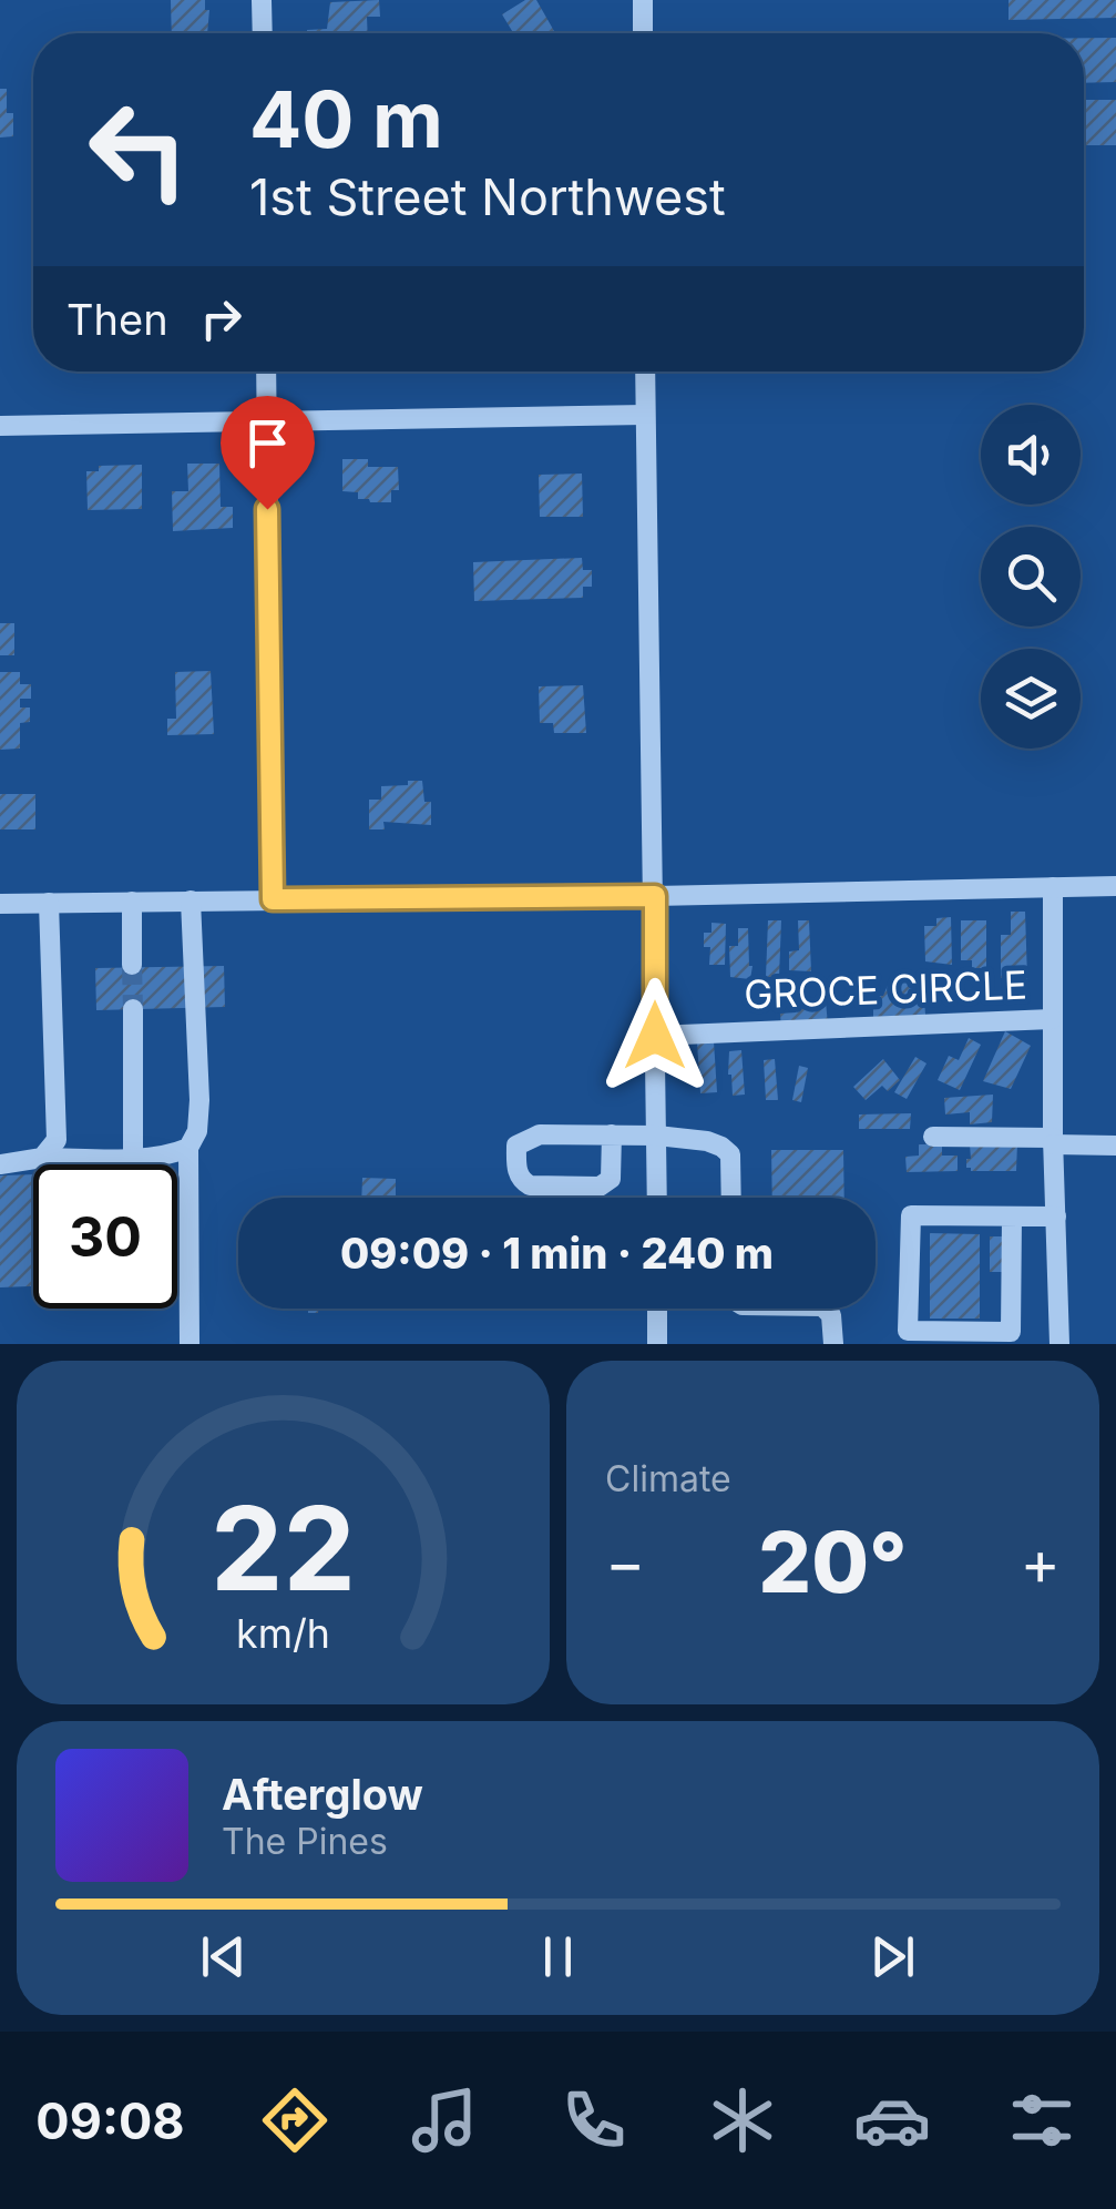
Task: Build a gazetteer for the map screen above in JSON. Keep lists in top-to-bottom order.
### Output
{
  "streets": {
    "street": ["GROCE CIRCLE"]
  },
  "page": {
    "turn": ["40 m", "1st Street Northwest"],
    "then": "Then",
    "limit": "30",
    "trip": "09:09 · 1 min · 240 m",
    "tile": "Climate",
    "heat": ["−", "20°", "+"],
    "song": ["Afterglow", "The Pines"],
    "tabs": "09:08",
    "gauge": ["22", "km/h"]
  }
}
